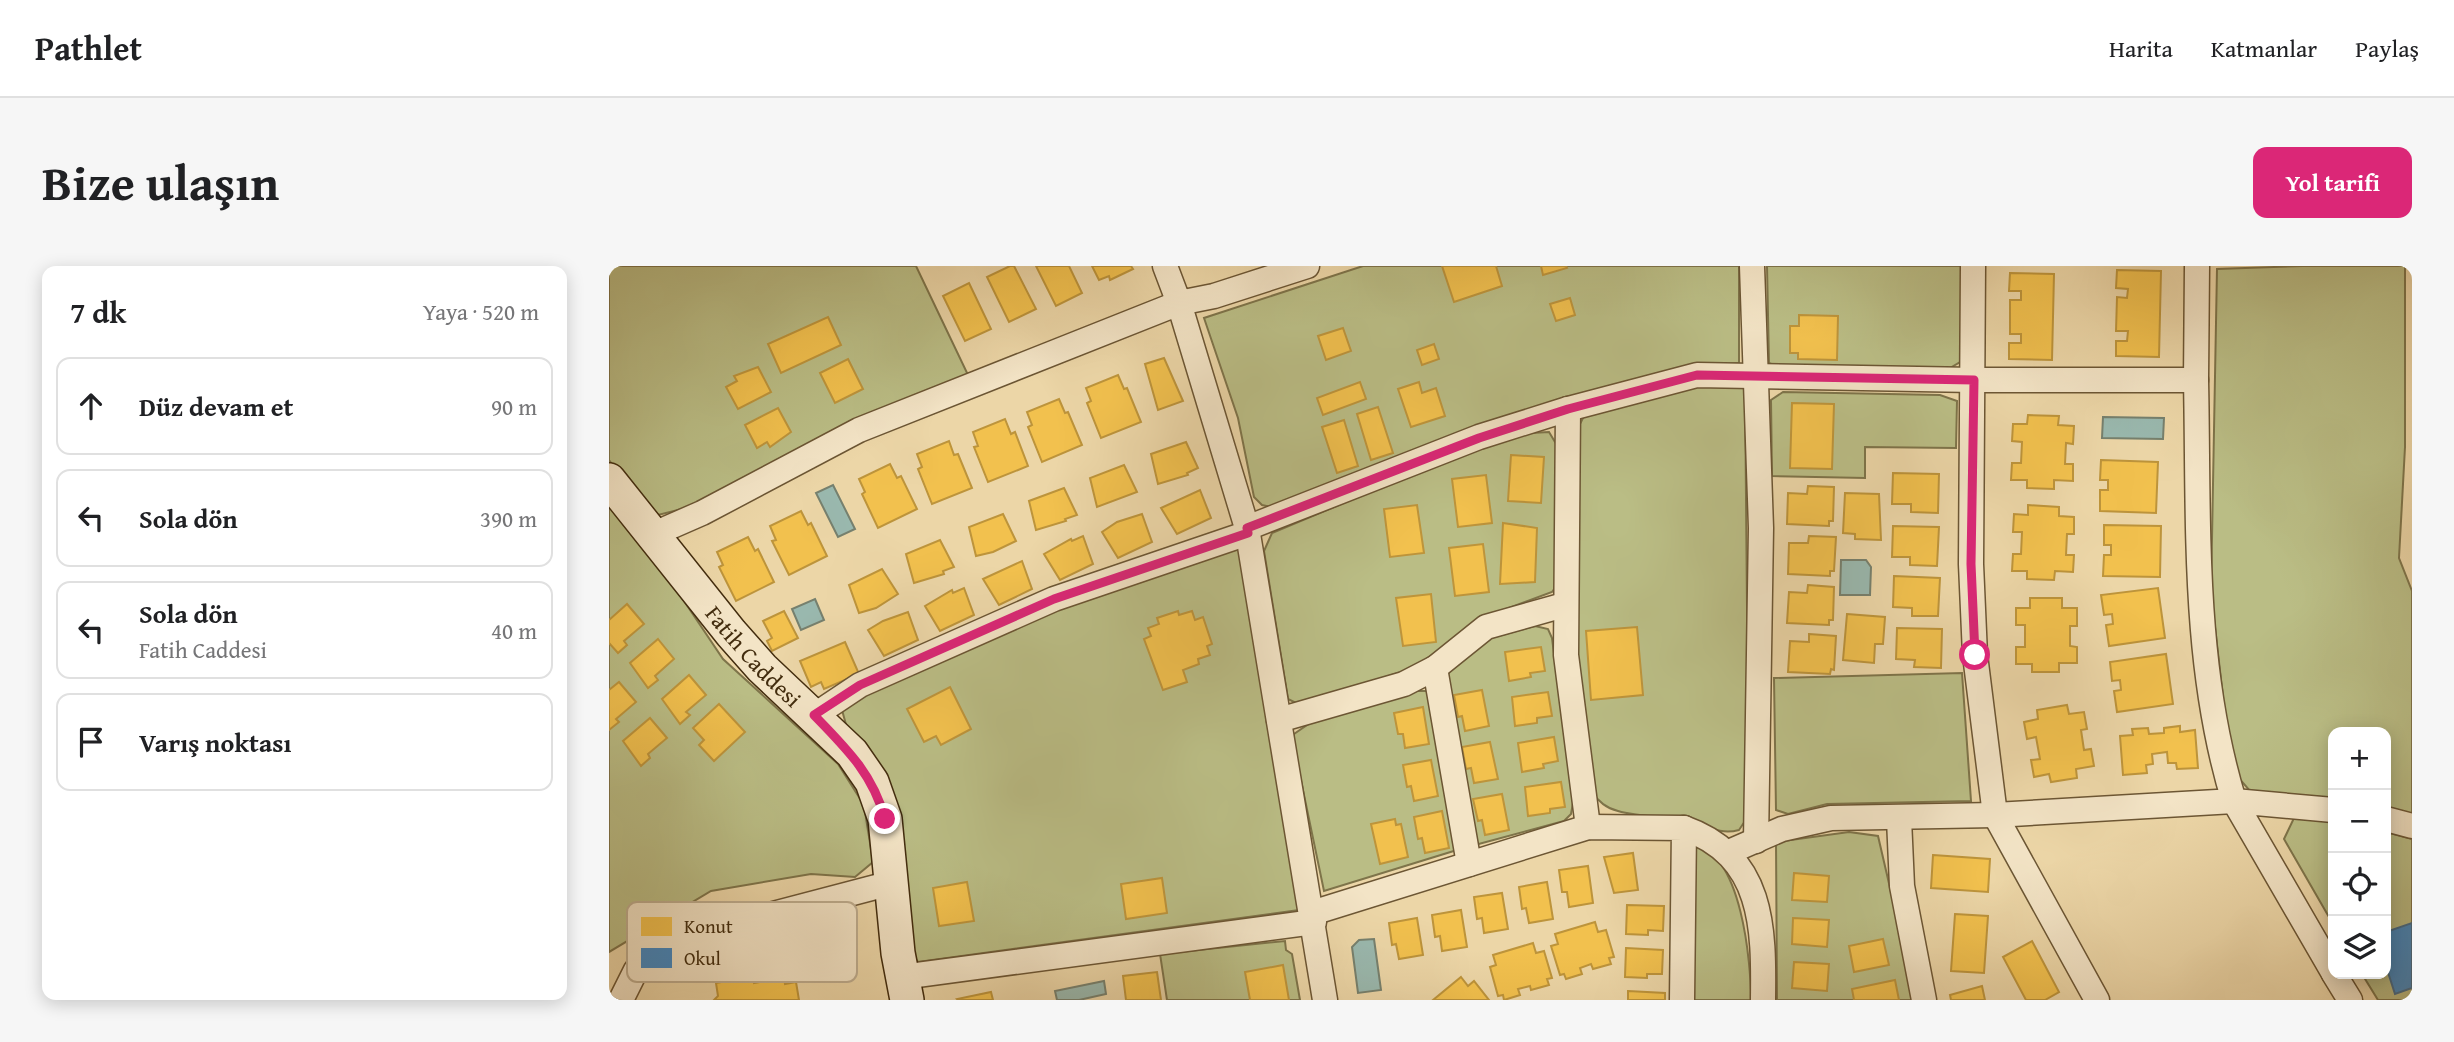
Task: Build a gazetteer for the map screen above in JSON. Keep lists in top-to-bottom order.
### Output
{
  "streets": {
    "street": ["Fatih Caddesi"]
  },
  "legend": ["Konut", "Okul"],
  "page": {
    "header": "Pathlet",
    "nav": ["Harita", "Katmanlar", "Paylaş"],
    "title": "Bize ulaşın",
    "buttons": "Yol tarifi",
    "heading": ["7 dk", "Yaya · 520 m"],
    "list": [
      ["Düz devam et", "90 m"],
      ["Sola dön", "390 m"],
      ["Sola dön", "Fatih Caddesi", "40 m"],
      "Varış noktası"
    ],
    "map_buttons": ["+", "−"]
  }
}
